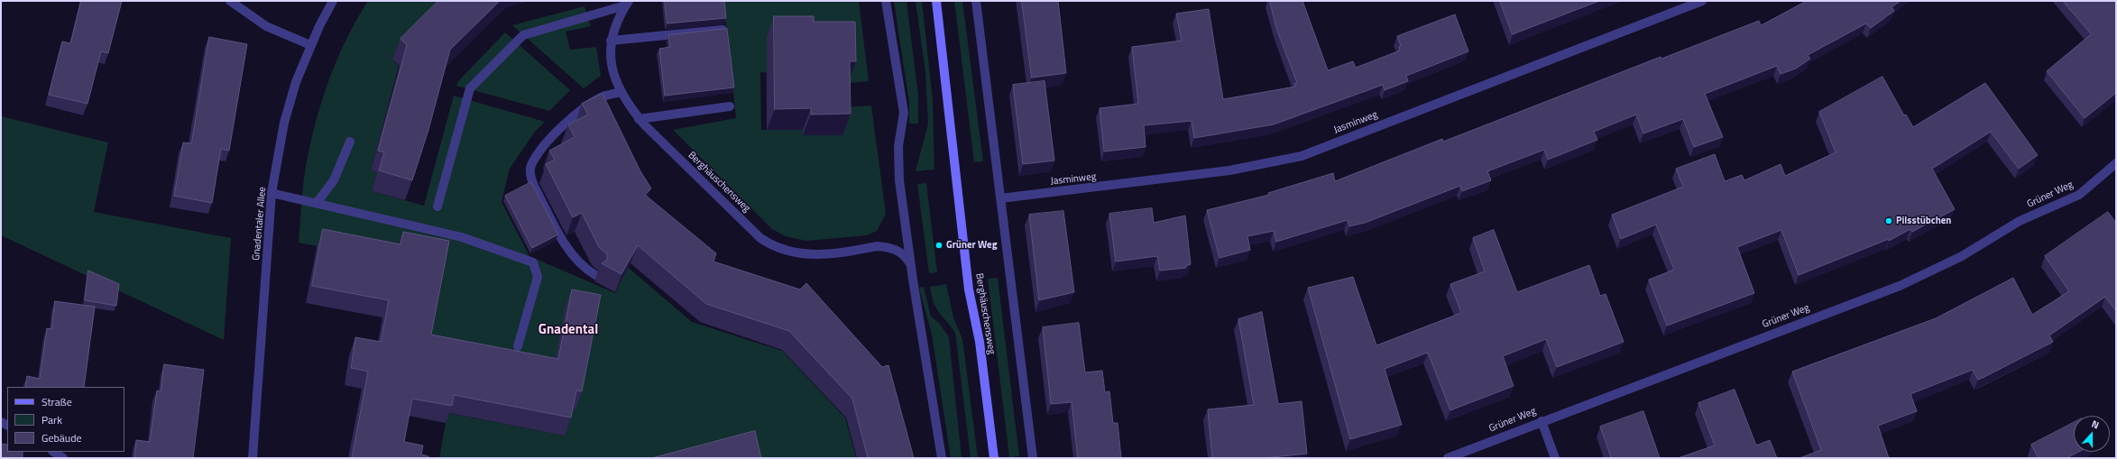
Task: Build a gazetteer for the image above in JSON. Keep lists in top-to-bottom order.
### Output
{
  "streets": {
    "main road": ["Berghäuschensweg"],
    "street": ["Jasminweg", "Grüner Weg", "Gnadentaler Allee"]
  },
  "districts": ["Gnadental"],
  "places": ["Pilsstübchen", "Grüner Weg"],
  "legend": ["Straße", "Park", "Gebäude"],
  "north": "top"
}
